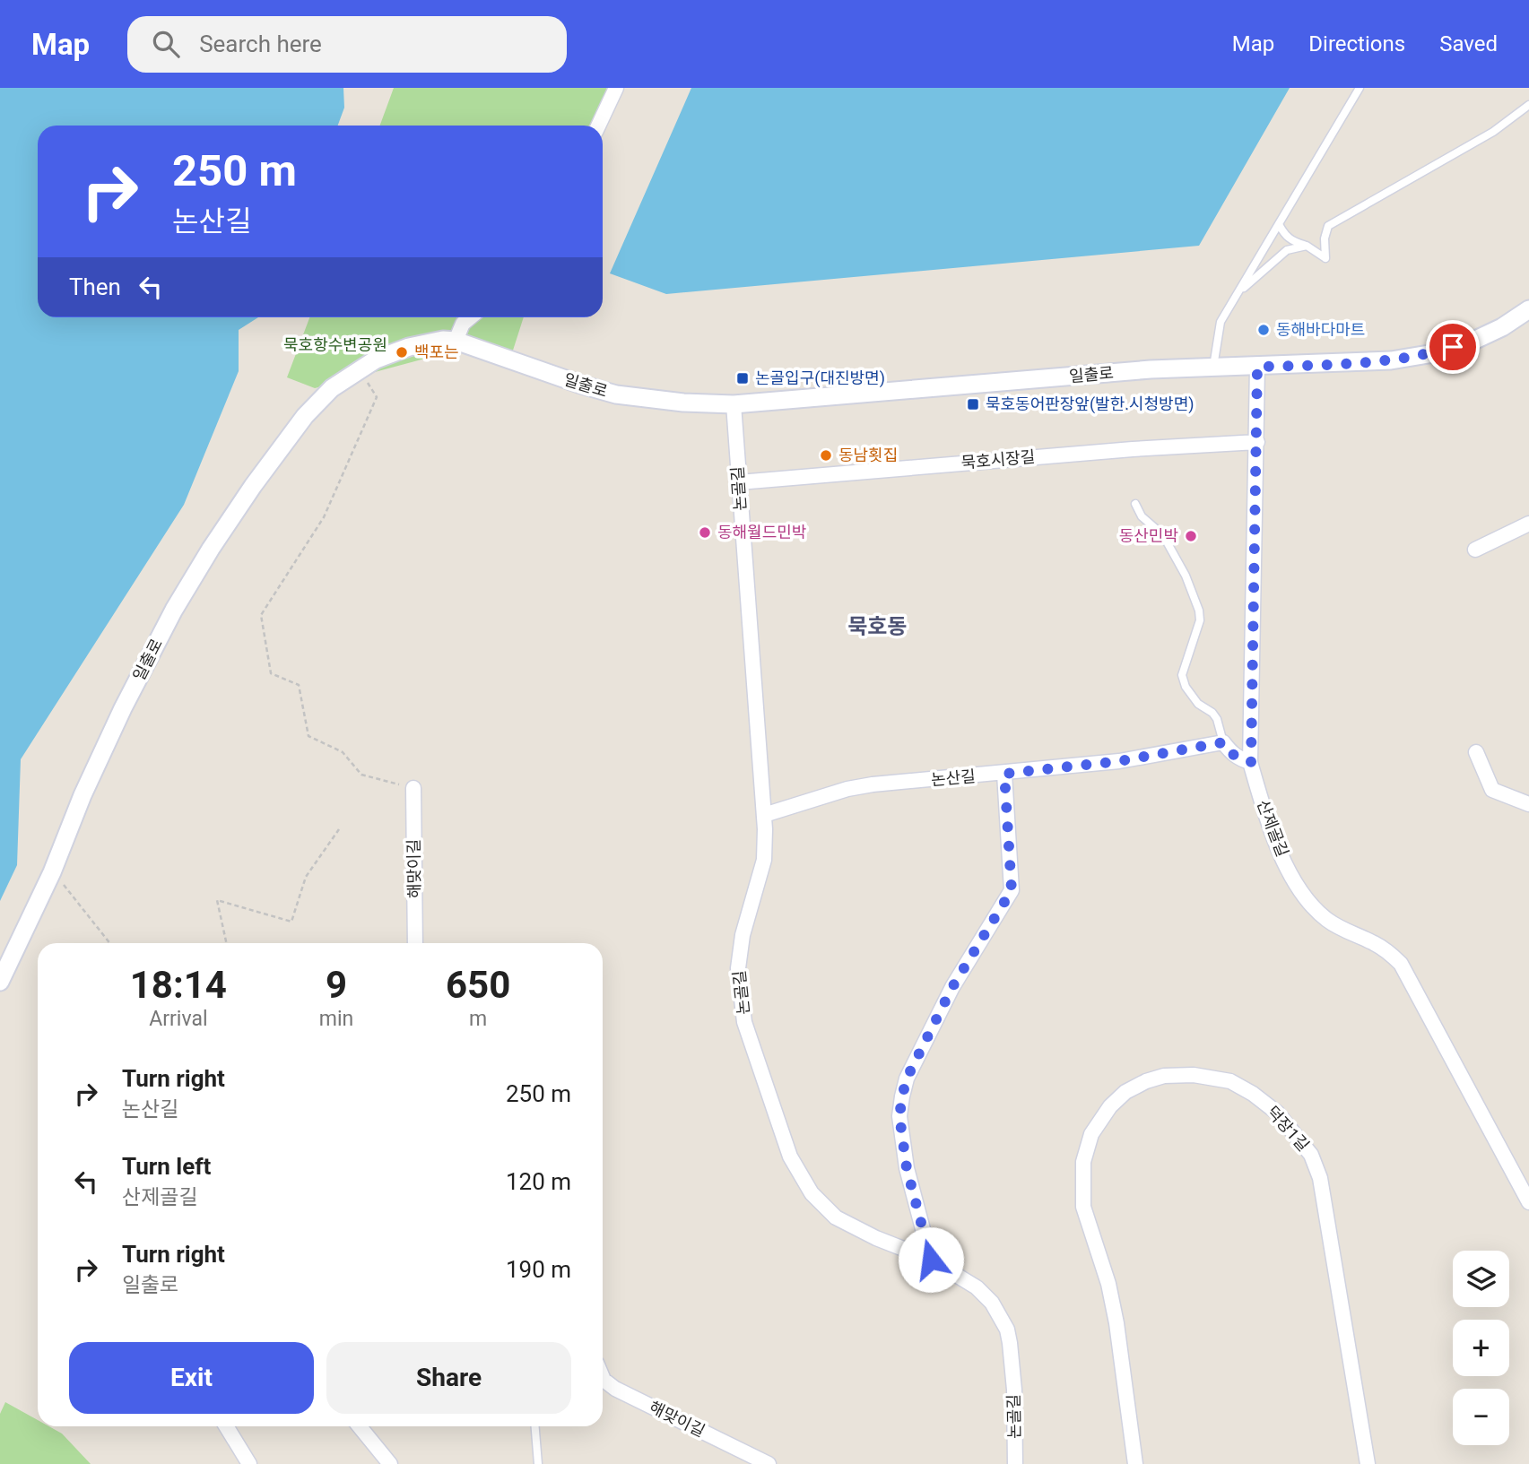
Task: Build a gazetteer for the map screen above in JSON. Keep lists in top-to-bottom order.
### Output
{
  "streets": {
    "street": [
      "일출로",
      "묵호시장길",
      "논골길",
      "논산길",
      "산제골길",
      "해맞이길",
      "덕장1길"
    ]
  },
  "crossings": [
    ["일출로", "논골길"],
    ["일출로", "산제골길"],
    ["묵호시장길", "논골길"],
    ["묵호시장길", "산제골길"],
    ["논골길", "논산길"]
  ],
  "districts": ["묵호동"],
  "parks": ["묵호항수변공원"],
  "places": {
    "other": [
      "동해바다마트",
      "백포는",
      "동남횟집",
      "동해월드민박",
      "동산민박"
    ],
    "transit": ["논골입구(대진방면)", "묵호동어판장앞(발한.시청방면)"]
  },
  "page": {
    "header": "Map",
    "search": "Search here",
    "nav": ["Map", "Directions", "Saved"],
    "turn": ["250 m", "논산길"],
    "then": "Then",
    "eta": [
      "18:14",
      "Arrival",
      "9",
      "min",
      "650",
      "m"
    ],
    "list": [
      {
        "name": "Turn right",
        "note": "논산길",
        "value": "250 m"
      },
      {
        "name": "Turn left",
        "note": "산제골길",
        "value": "120 m"
      },
      {
        "name": "Turn right",
        "note": "일출로",
        "value": "190 m"
      }
    ],
    "map_buttons": ["+", "−"],
    "buttons": ["Exit", "Share"]
  }
}
